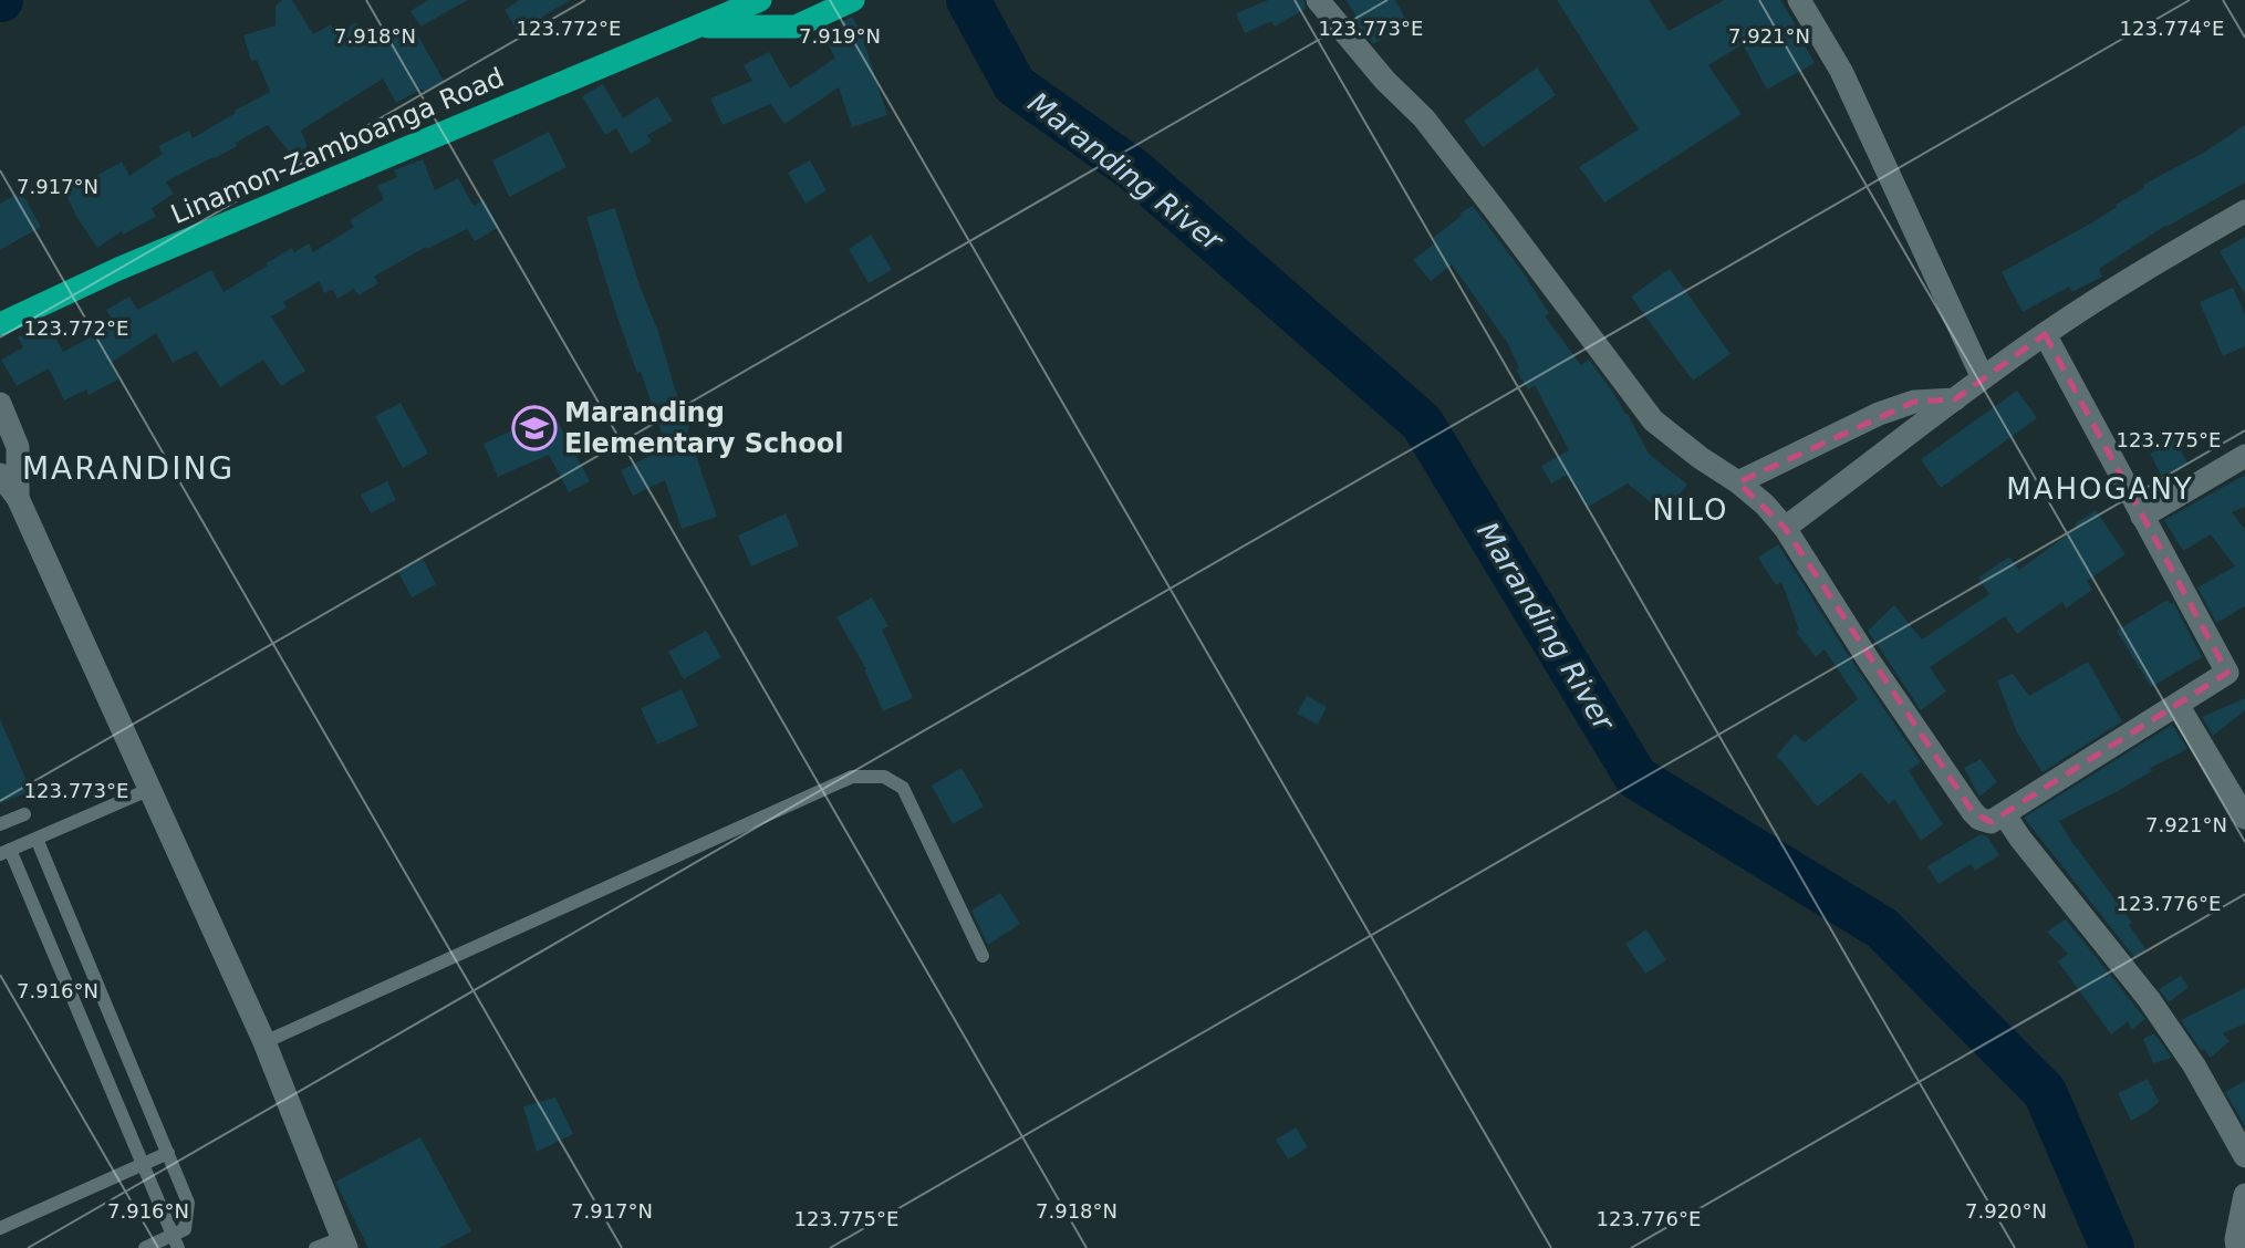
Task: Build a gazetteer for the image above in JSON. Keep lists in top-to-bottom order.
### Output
{
  "streets": {
    "highway": ["Linamon-Zamboanga Road"]
  },
  "districts": ["MARANDING", "MAHOGANY", "NILO"],
  "water": ["Maranding River"],
  "places": {
    "school or university": ["Maranding Elementary School"]
  },
  "coordinates": [
    "123.772°E",
    "123.773°E",
    "123.774°E",
    "7.918°N",
    "7.919°N",
    "7.921°N",
    "7.917°N",
    "123.775°E",
    "123.776°E",
    "7.916°N",
    "7.920°N"
  ]
}
